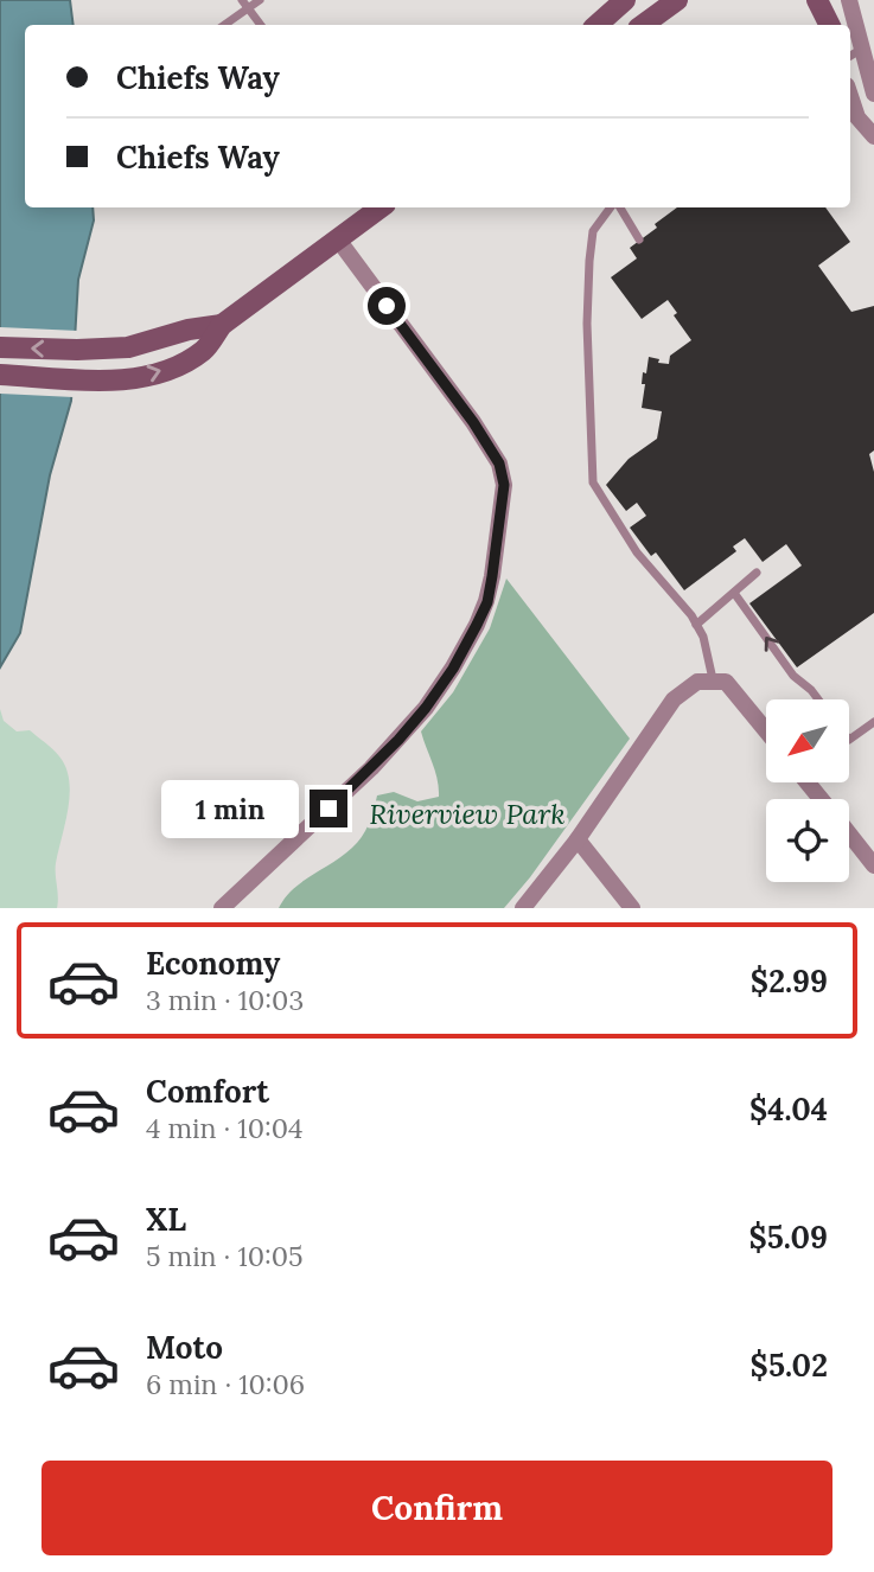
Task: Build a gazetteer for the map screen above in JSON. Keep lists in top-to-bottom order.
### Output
{
  "parks": ["Riverview Park"],
  "north": "bottom left",
  "page": {
    "banner": ["Chiefs Way", "Chiefs Way"],
    "bubble": "1 min",
    "list": [
      {
        "name": "Economy",
        "note": "3 min · 10:03",
        "value": "$2.99"
      },
      {
        "name": "Comfort",
        "note": "4 min · 10:04",
        "value": "$4.04"
      },
      {
        "name": "XL",
        "note": "5 min · 10:05",
        "value": "$5.09"
      },
      {
        "name": "Moto",
        "note": "6 min · 10:06",
        "value": "$5.02"
      }
    ],
    "buttons": "Confirm"
  }
}
